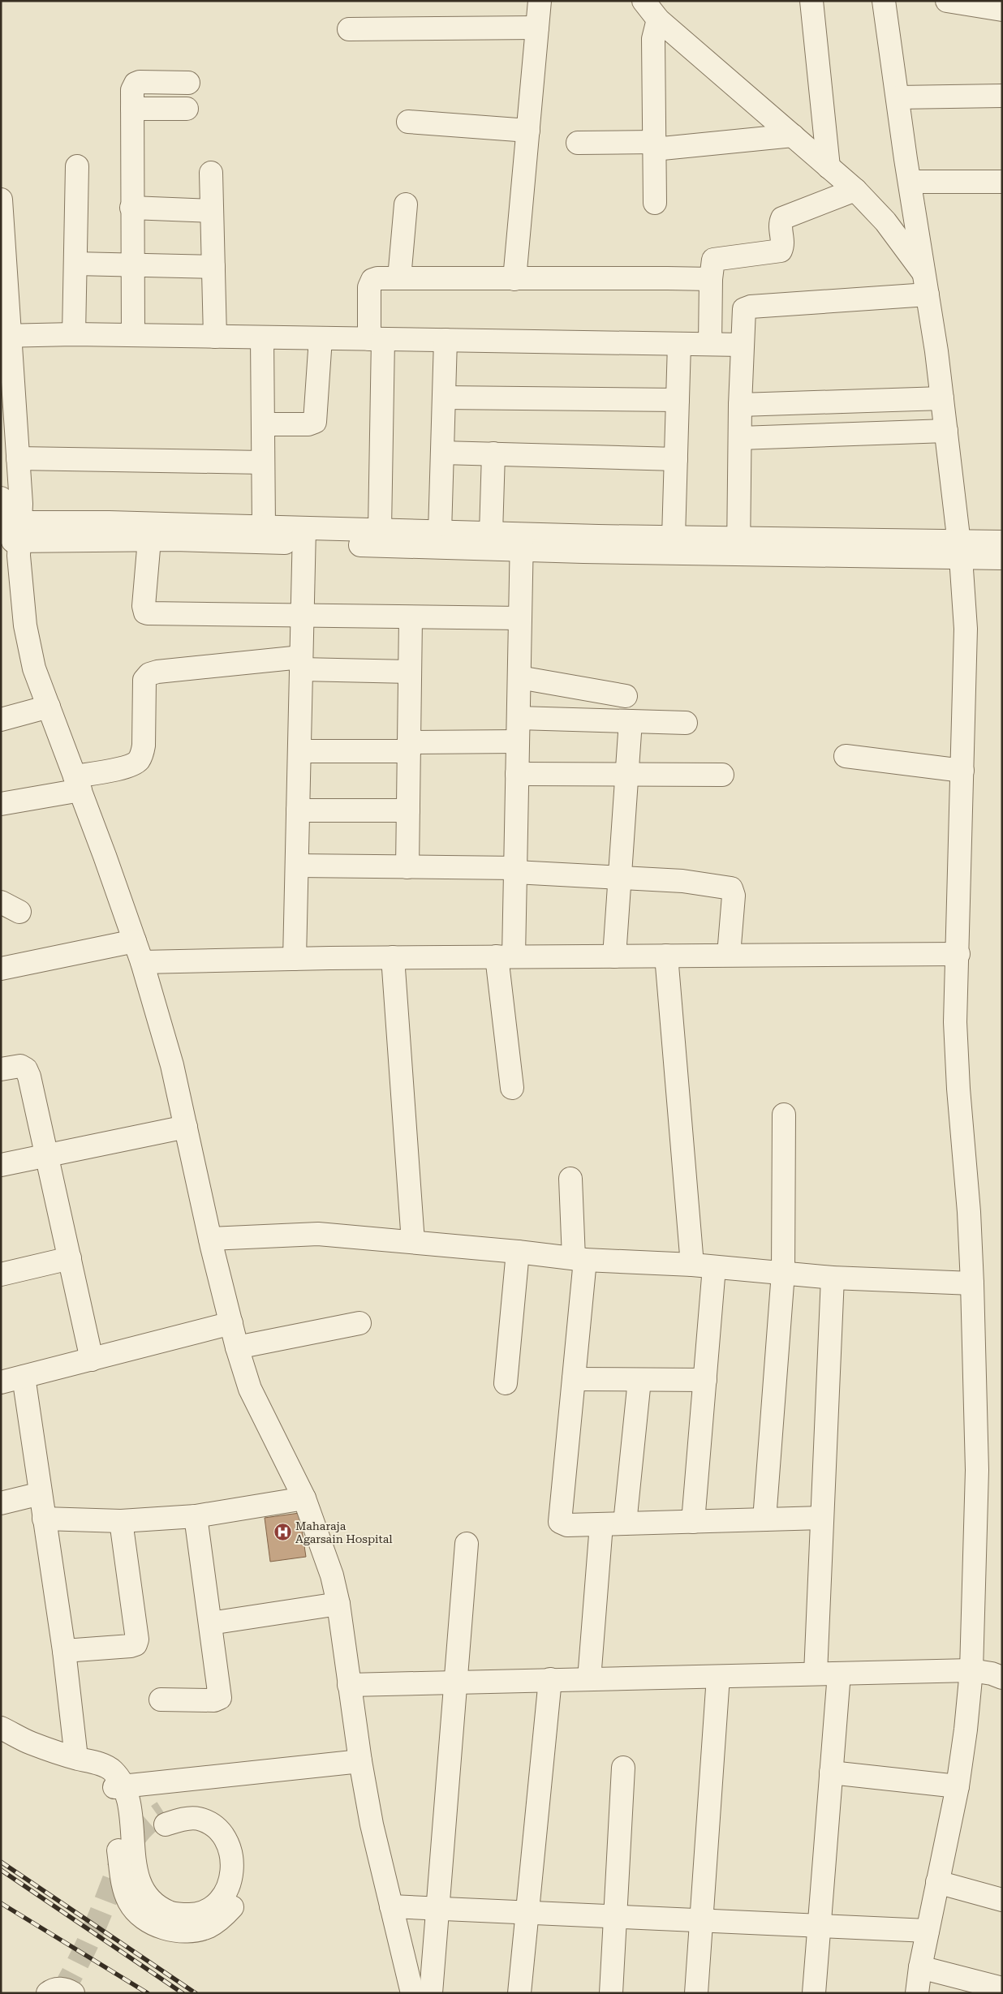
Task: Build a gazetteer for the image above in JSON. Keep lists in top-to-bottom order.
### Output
{
  "places": {
    "hospital": ["Maharaja Agarsain Hospital"]
  }
}
